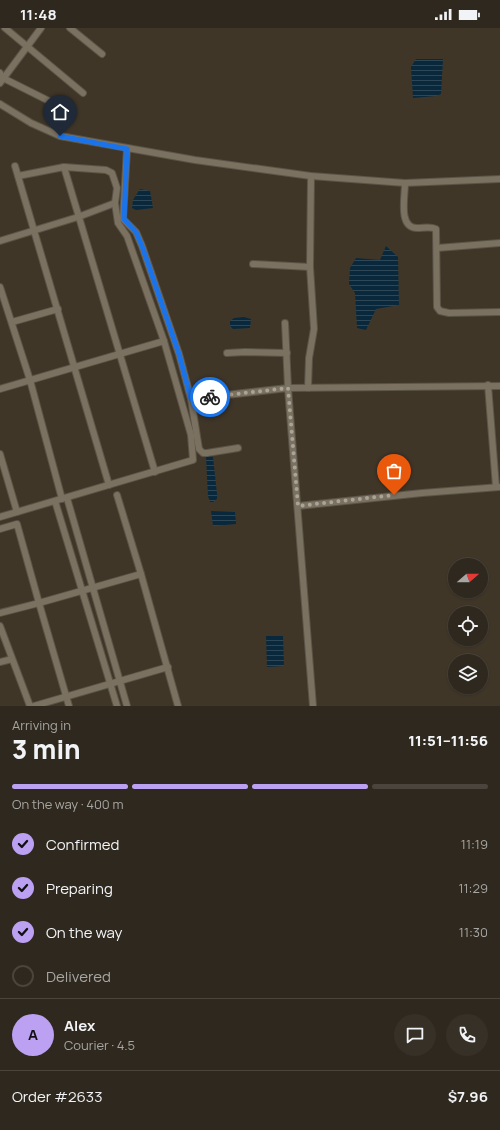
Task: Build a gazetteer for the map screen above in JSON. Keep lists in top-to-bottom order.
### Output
{
  "north": "right",
  "page": {
    "status": "11:48",
    "heading": ["3 min", "Arriving in", "11:51–11:56"],
    "panel": [
      "Alex",
      "Courier · 4.5",
      "Order #2633",
      "$7.96"
    ],
    "bar": "On the way · 400 m",
    "list": [
      ["Confirmed", "11:19"],
      ["Preparing", "11:29"],
      ["On the way", "11:30"],
      "Delivered"
    ],
    "round": "A"
  }
}
